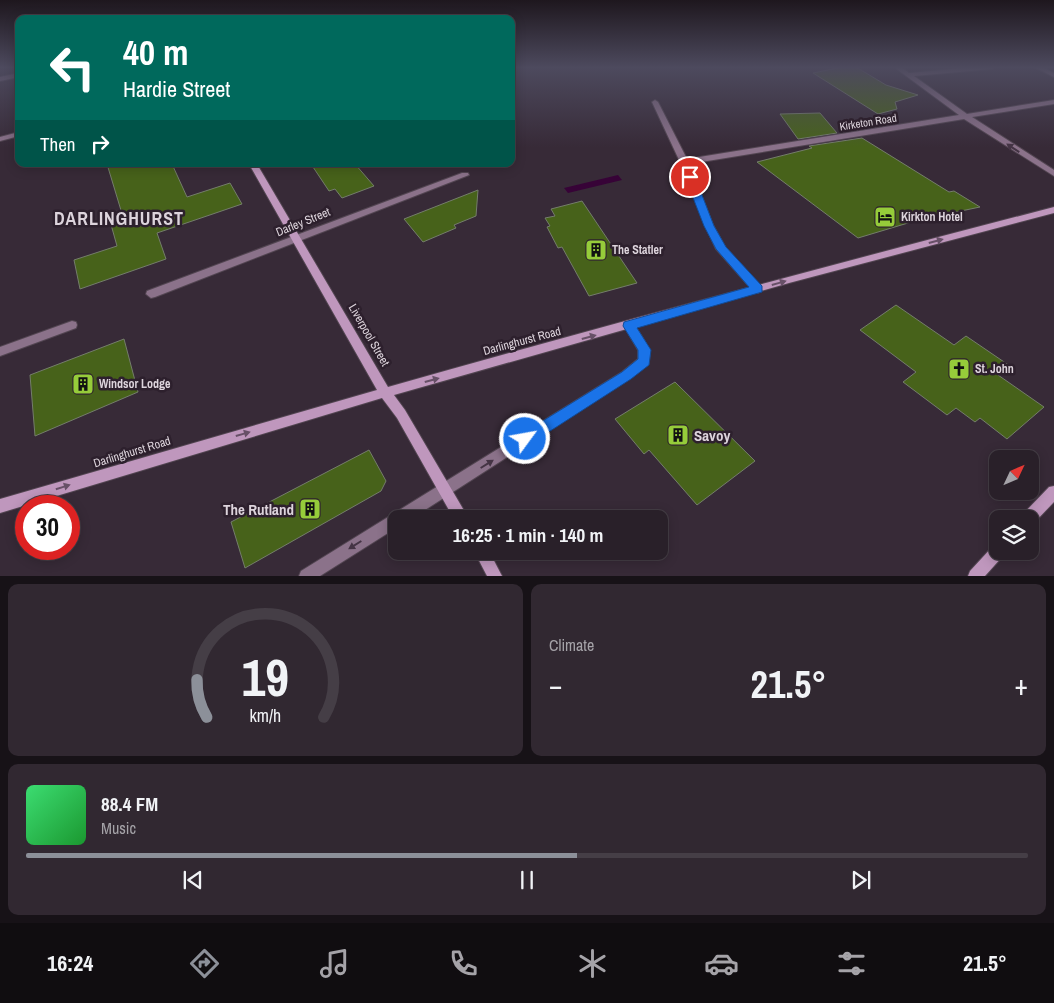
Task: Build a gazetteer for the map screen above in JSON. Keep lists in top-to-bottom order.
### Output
{
  "streets": {
    "street": [
      "Kirketon Road",
      "Darley Street",
      "Liverpool Street",
      "Darlinghurst Road"
    ]
  },
  "crossings": [
    ["Darley Street", "Liverpool Street"],
    ["Liverpool Street", "Darlinghurst Road"]
  ],
  "one_way": ["Darlinghurst Road"],
  "districts": ["DARLINGHURST"],
  "places": {
    "hotel": ["Kirkton Hotel"],
    "building": [
      "The Statler",
      "Windsor Lodge",
      "Savoy",
      "The Rutland"
    ],
    "church": ["St. John"]
  },
  "north": "top right",
  "page": {
    "turn": ["40 m", "Hardie Street"],
    "then": "Then",
    "limit": "30",
    "trip": "16:25 · 1 min · 140 m",
    "tile": "Climate",
    "heat": ["−", "21.5°", "+"],
    "song": ["88.4 FM", "Music"],
    "tabs": ["16:24", "21.5°"],
    "gauge": ["19", "km/h"]
  }
}
